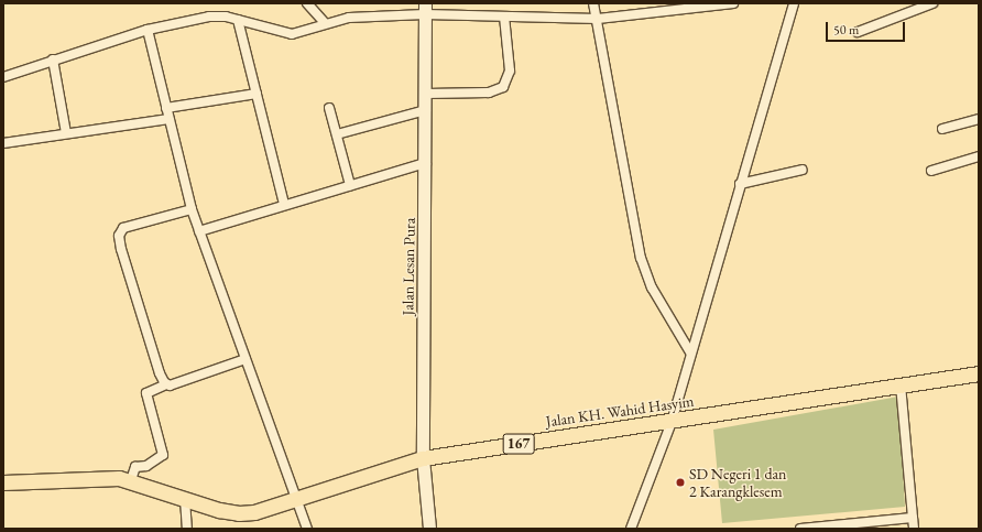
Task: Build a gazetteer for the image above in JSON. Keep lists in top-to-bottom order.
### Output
{
  "streets": {
    "main road": ["Jalan KH. Wahid Hasyim", "167"],
    "street": ["Jalan Lesan Pura"]
  },
  "crossings": [
    ["Jalan Lesan Pura", "Jalan KH. Wahid Hasyim"]
  ],
  "places": ["SD Negeri 1 dan 2 Karangklesem"],
  "scale_bar": "50 m"
}
